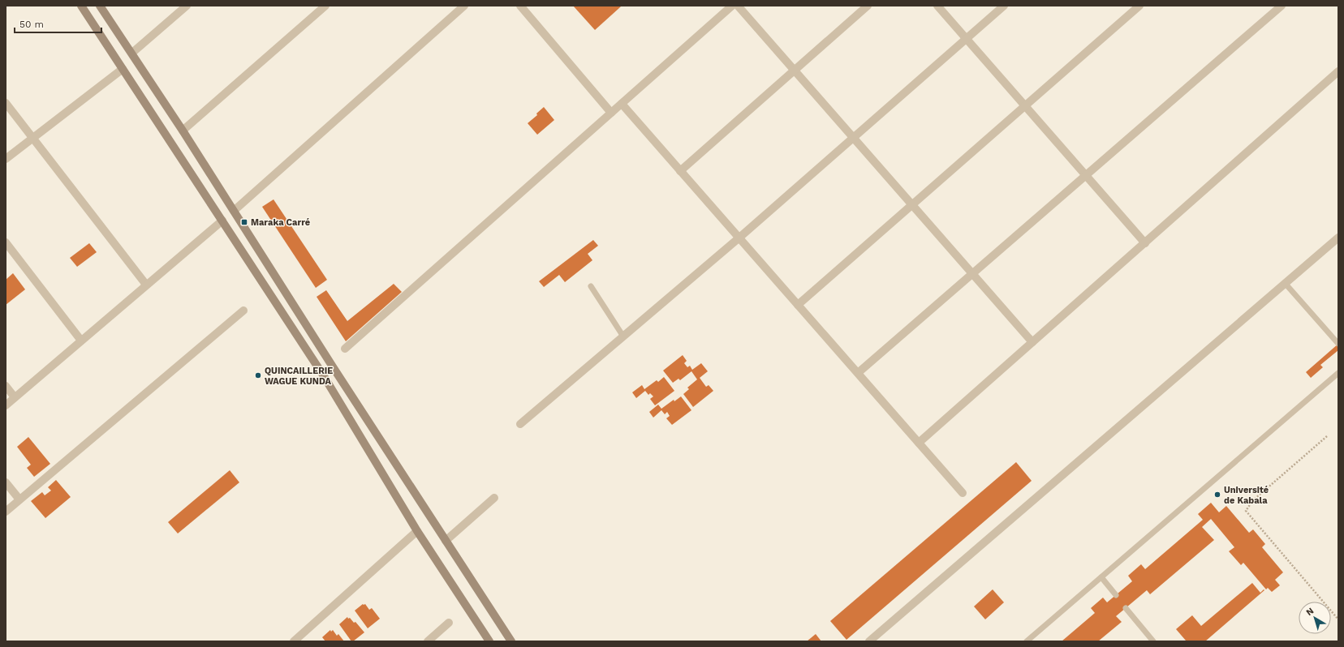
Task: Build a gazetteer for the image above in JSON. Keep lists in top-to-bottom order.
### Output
{
  "places": {
    "transit": ["Maraka Carré"],
    "other": ["QUINCAILLERIE WAGUE KUNDA", "Université de Kabala"]
  },
  "scale_bar": "50 m",
  "north": "top left"
}
